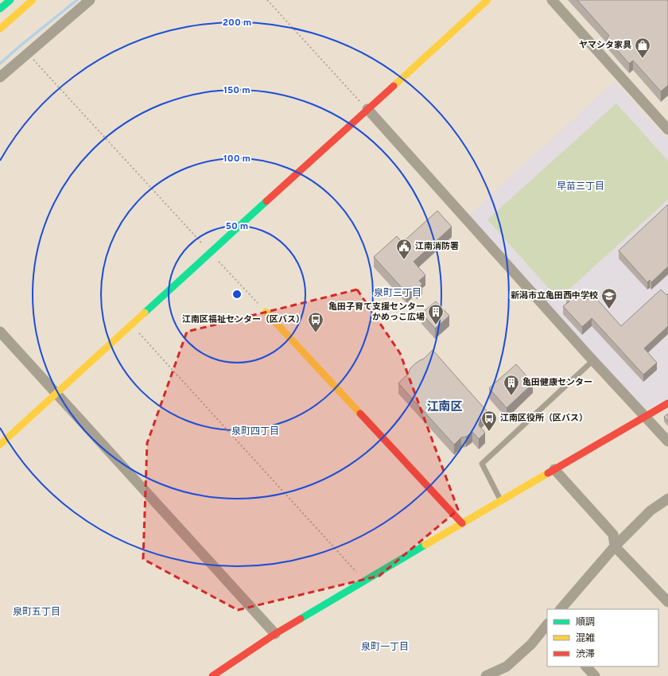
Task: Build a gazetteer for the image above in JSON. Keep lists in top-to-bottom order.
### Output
{
  "districts": [
    "早苗三丁目",
    "泉町三丁目",
    "江南区",
    "泉町四丁目",
    "泉町五丁目",
    "泉町一丁目"
  ],
  "places": {
    "shop": ["ヤマシタ家具"],
    "public building": ["江南消防署"],
    "school or university": ["新潟市立亀田西中学校"],
    "building": ["亀田子育て支援センター かめっこ広場", "亀田健康センター"],
    "bus stop": ["江南区福祉センター（区バス）", "江南区役所（区バス）"]
  },
  "legend": ["順調", "混雑", "渋滞"],
  "rings": [
    "200 m",
    "150 m",
    "100 m",
    "50 m"
  ]
}
